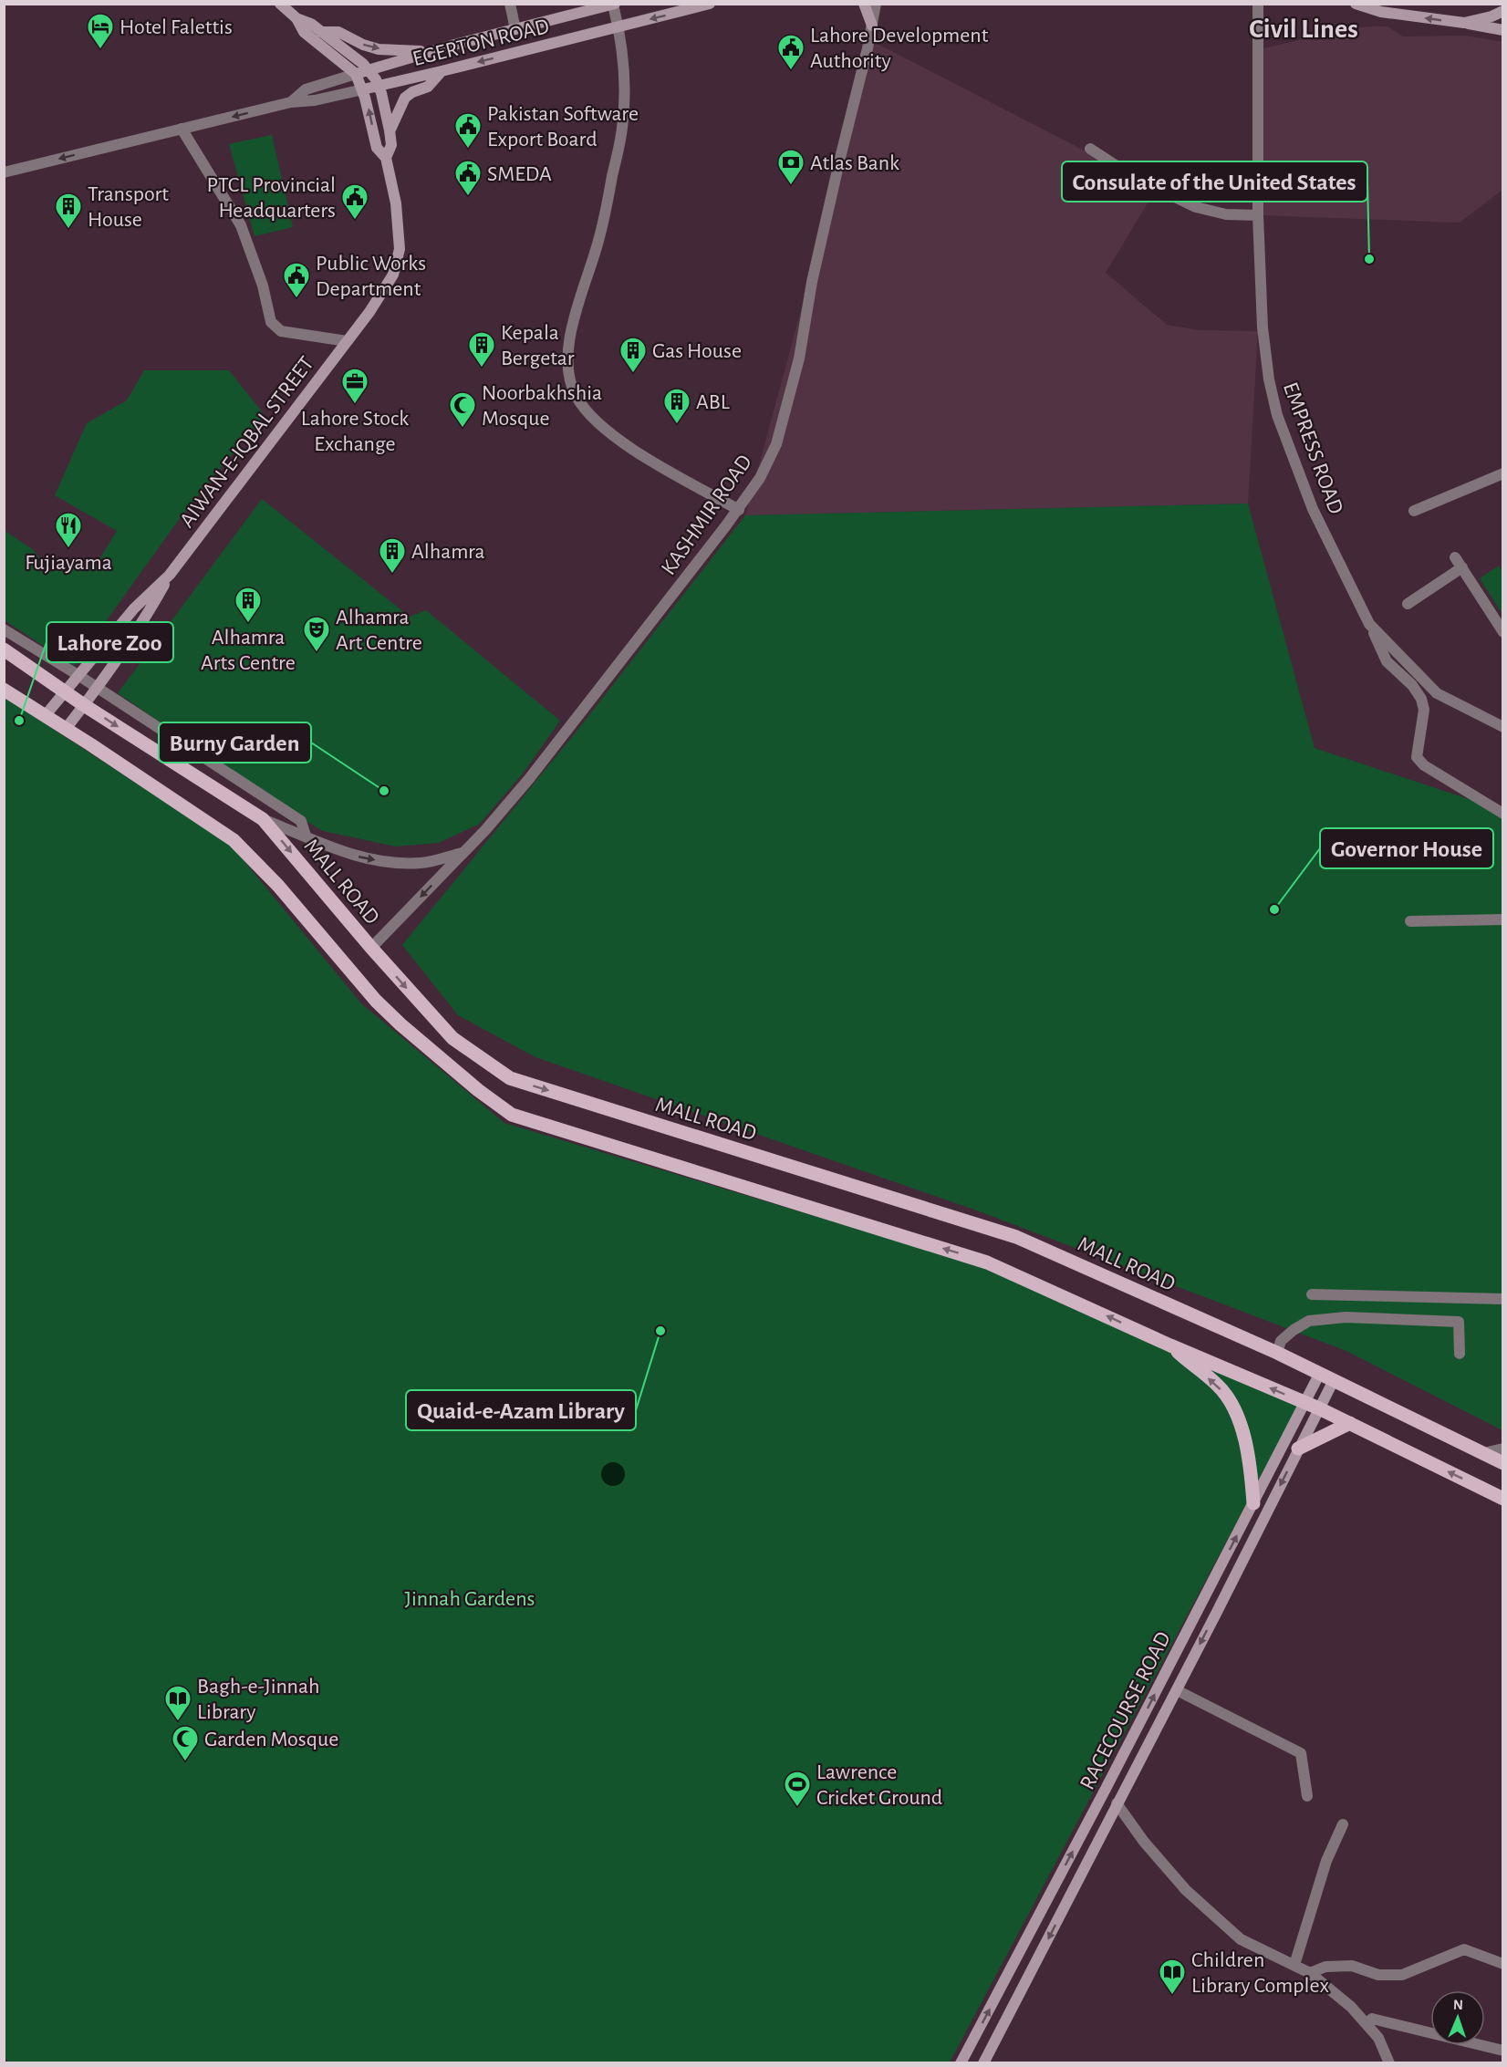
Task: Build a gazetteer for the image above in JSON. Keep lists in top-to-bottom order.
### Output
{
  "streets": {
    "main road": [
      "EGERTON ROAD",
      "AIWAN-E-IQBAL STREET",
      "MALL ROAD",
      "RACECOURSE ROAD"
    ],
    "street": ["EMPRESS ROAD", "KASHMIR ROAD"]
  },
  "crossings": [
    ["EGERTON ROAD", "AIWAN-E-IQBAL STREET"],
    ["AIWAN-E-IQBAL STREET", "MALL ROAD"],
    ["KASHMIR ROAD", "MALL ROAD"],
    ["MALL ROAD", "RACECOURSE ROAD"]
  ],
  "districts": ["Civil Lines"],
  "parks": ["Jinnah Gardens"],
  "places": {
    "hotel": ["Hotel Falettis"],
    "public building": [
      "Lahore Development Authority",
      "Pakistan Software Export Board",
      "SMEDA",
      "PTCL Provincial Headquarters",
      "Public Works Department"
    ],
    "bank": ["Atlas Bank"],
    "building": [
      "Transport House",
      "Kepala Bergetar",
      "Gas House",
      "ABL",
      "Alhamra",
      "Alhamra Arts Centre"
    ],
    "other": [
      "Consulate of the United States",
      "Lahore Zoo",
      "Burny Garden",
      "Governor House",
      "Quaid-e-Azam Library"
    ],
    "office": ["Lahore Stock Exchange"],
    "mosque": ["Noorbakhshia Mosque", "Garden Mosque"],
    "restaurant": ["Fujiayama"],
    "theatre": ["Alhamra Art Centre"],
    "library": ["Bagh-e-Jinnah Library", "Children Library Complex"],
    "sports": ["Lawrence Cricket Ground"]
  },
  "north": "top"
}
